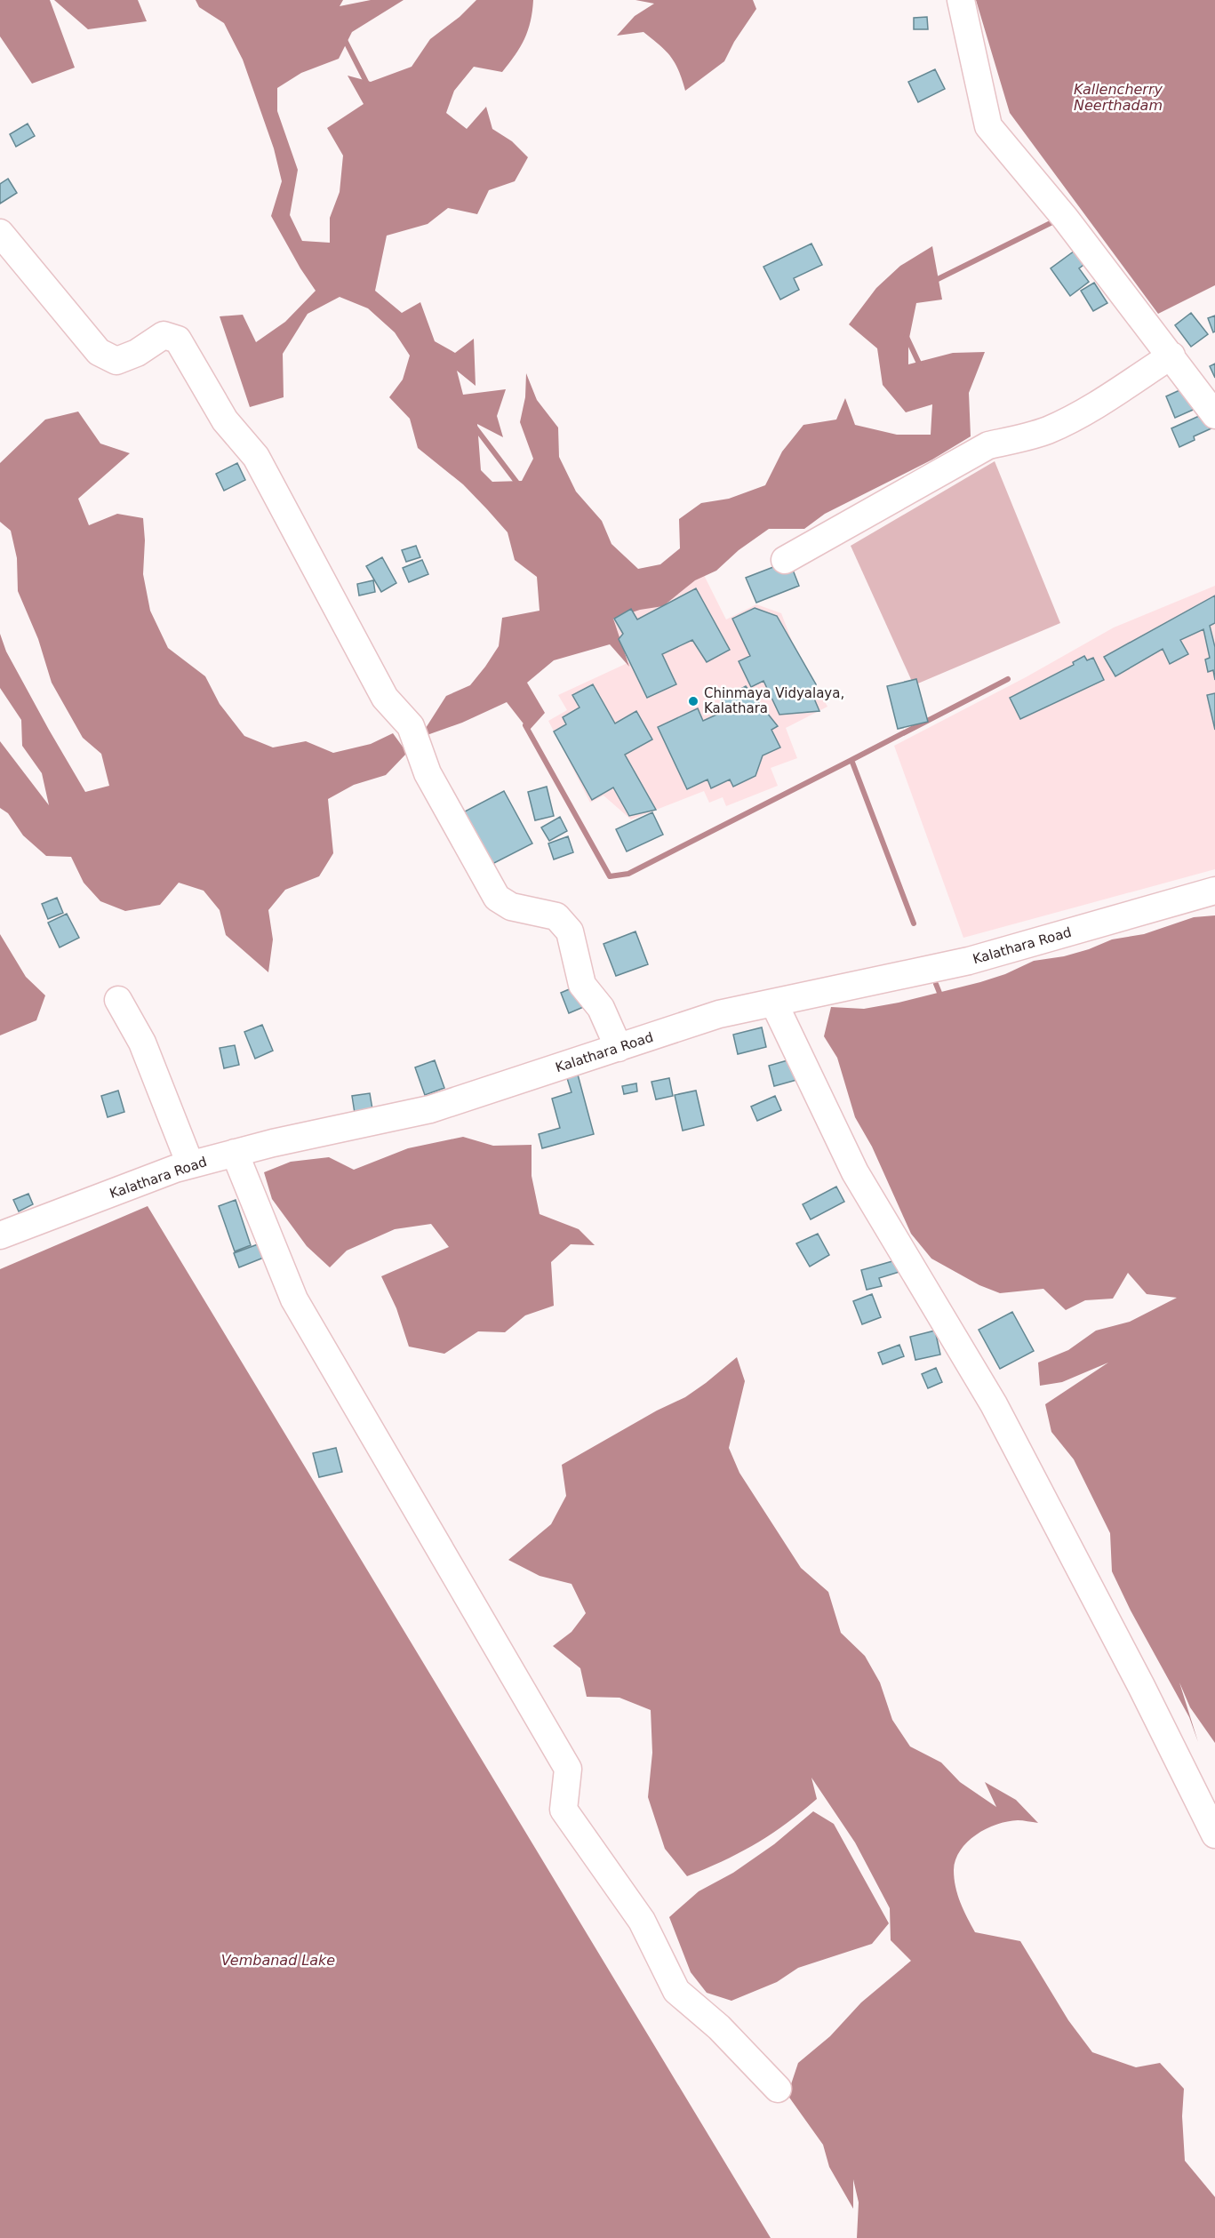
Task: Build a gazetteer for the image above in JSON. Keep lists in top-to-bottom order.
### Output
{
  "streets": {
    "street": ["Kalathara Road"]
  },
  "water": ["Kallencherry Neerthadam", "Vembanad Lake"],
  "places": ["Chinmaya Vidyalaya, Kalathara"]
}
